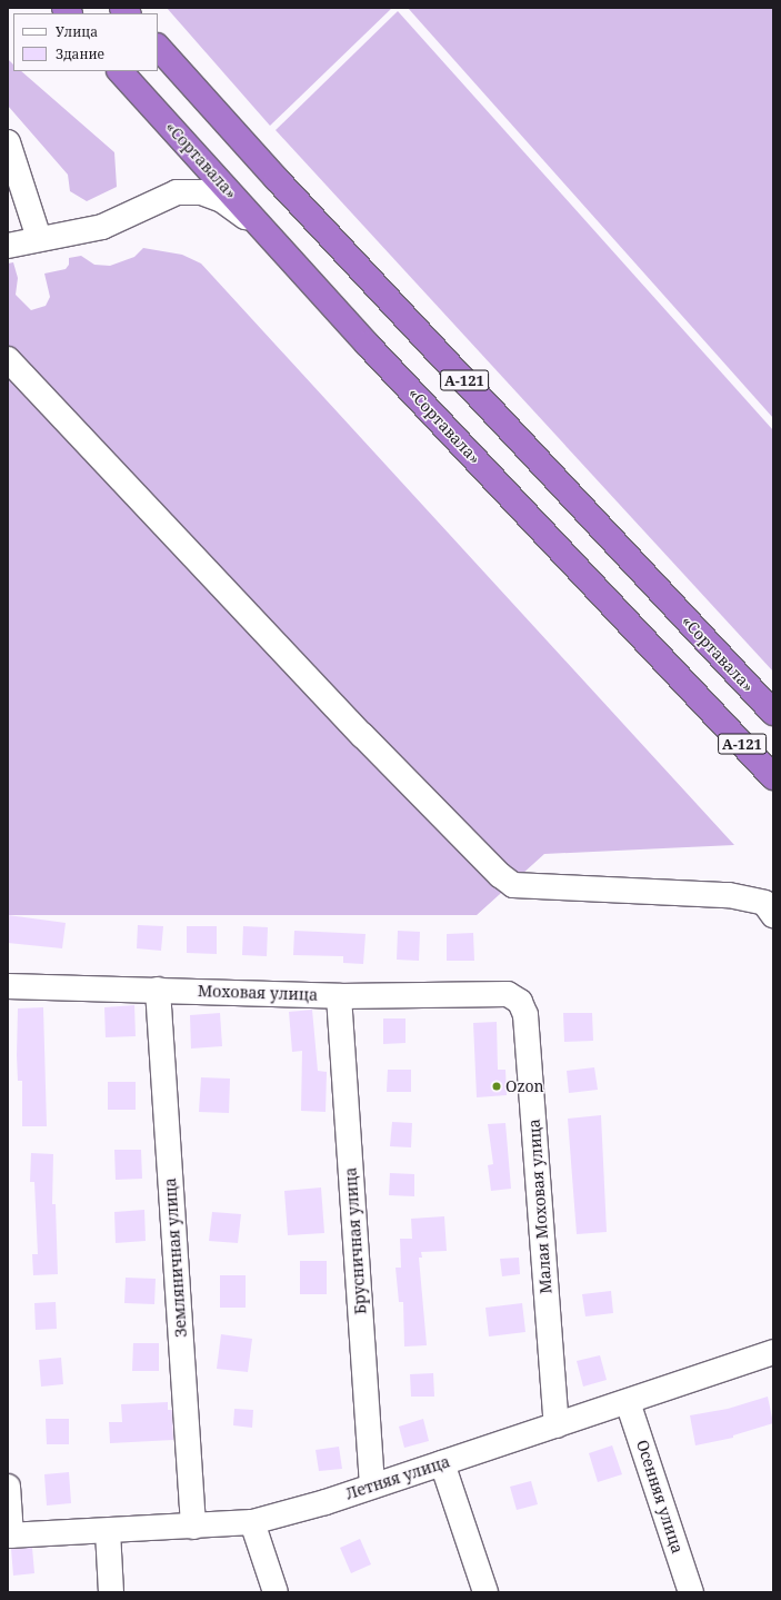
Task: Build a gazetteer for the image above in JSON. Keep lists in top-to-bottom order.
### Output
{
  "streets": {
    "highway": ["«Сортавала»", "А-121"],
    "street": [
      "Моховая улица",
      "Малая Моховая улица",
      "Брусничная улица",
      "Земляничная улица",
      "Летняя улица",
      "Осенняя улица"
    ]
  },
  "crossings": [
    ["Моховая улица", "Малая Моховая улица"],
    ["Моховая улица", "Брусничная улица"],
    ["Моховая улица", "Земляничная улица"],
    ["Малая Моховая улица", "Летняя улица"],
    ["Брусничная улица", "Летняя улица"],
    ["Земляничная улица", "Летняя улица"],
    ["Летняя улица", "Осенняя улица"]
  ],
  "places": ["Ozon"],
  "legend": ["Улица", "Здание"]
}
